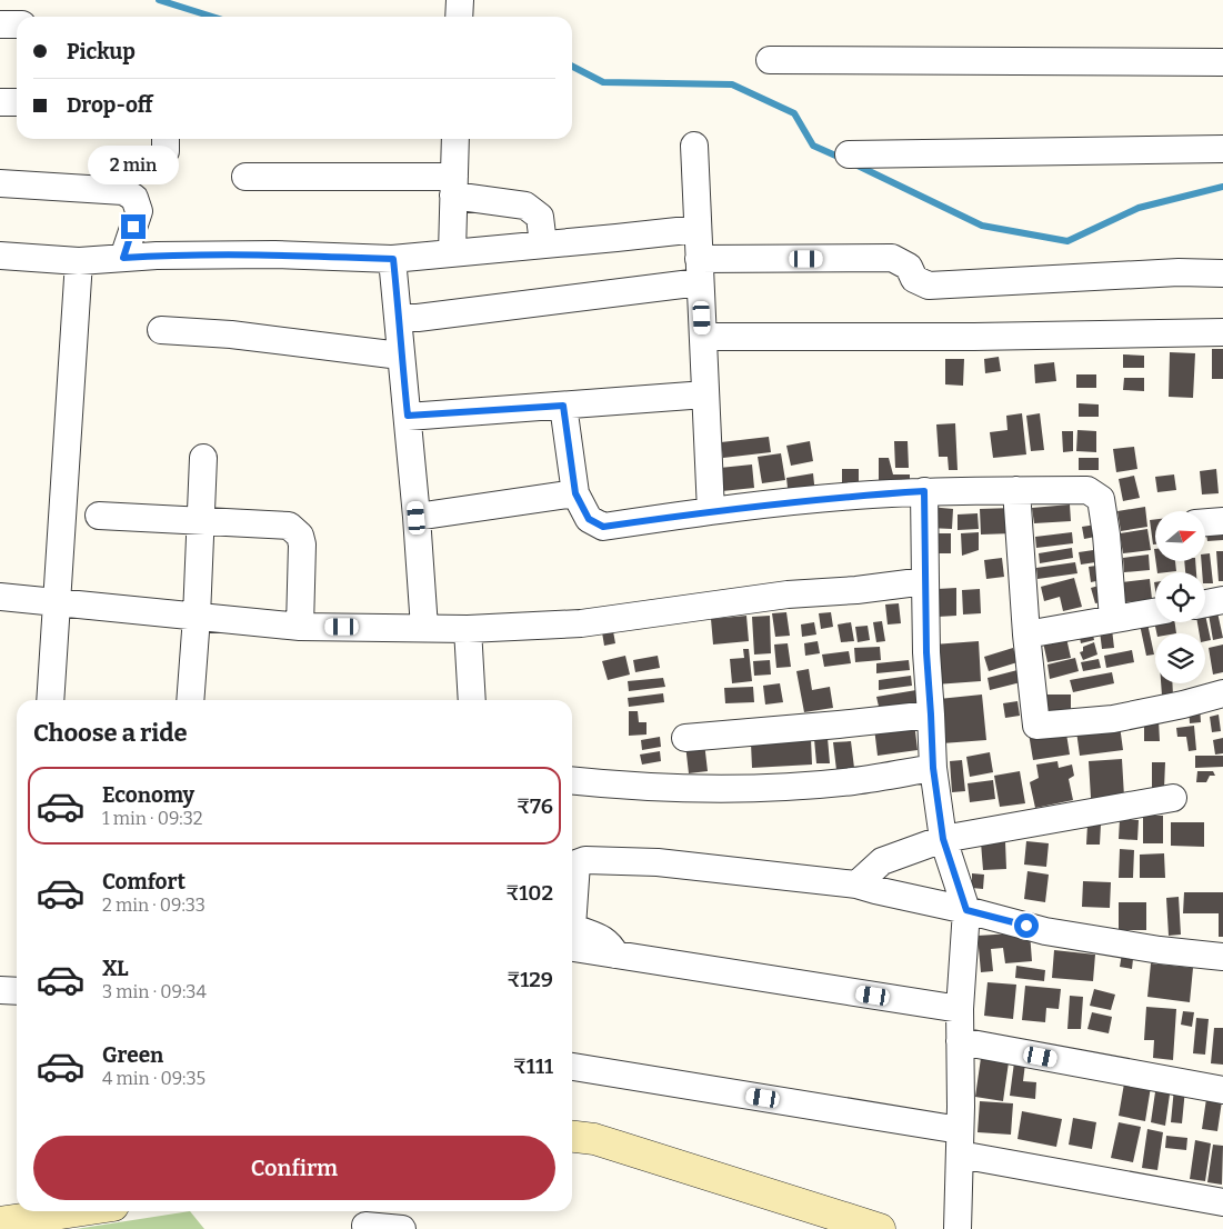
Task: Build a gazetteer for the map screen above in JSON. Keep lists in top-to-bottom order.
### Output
{
  "north": "right",
  "page": {
    "banner": ["Pickup", "Drop-off"],
    "bubble": "2 min",
    "heading": "Choose a ride",
    "list": [
      {
        "name": "Economy",
        "note": "1 min · 09:32",
        "value": "₹76"
      },
      {
        "name": "Comfort",
        "note": "2 min · 09:33",
        "value": "₹102"
      },
      {
        "name": "XL",
        "note": "3 min · 09:34",
        "value": "₹129"
      },
      {
        "name": "Green",
        "note": "4 min · 09:35",
        "value": "₹111"
      }
    ],
    "buttons": "Confirm"
  }
}
